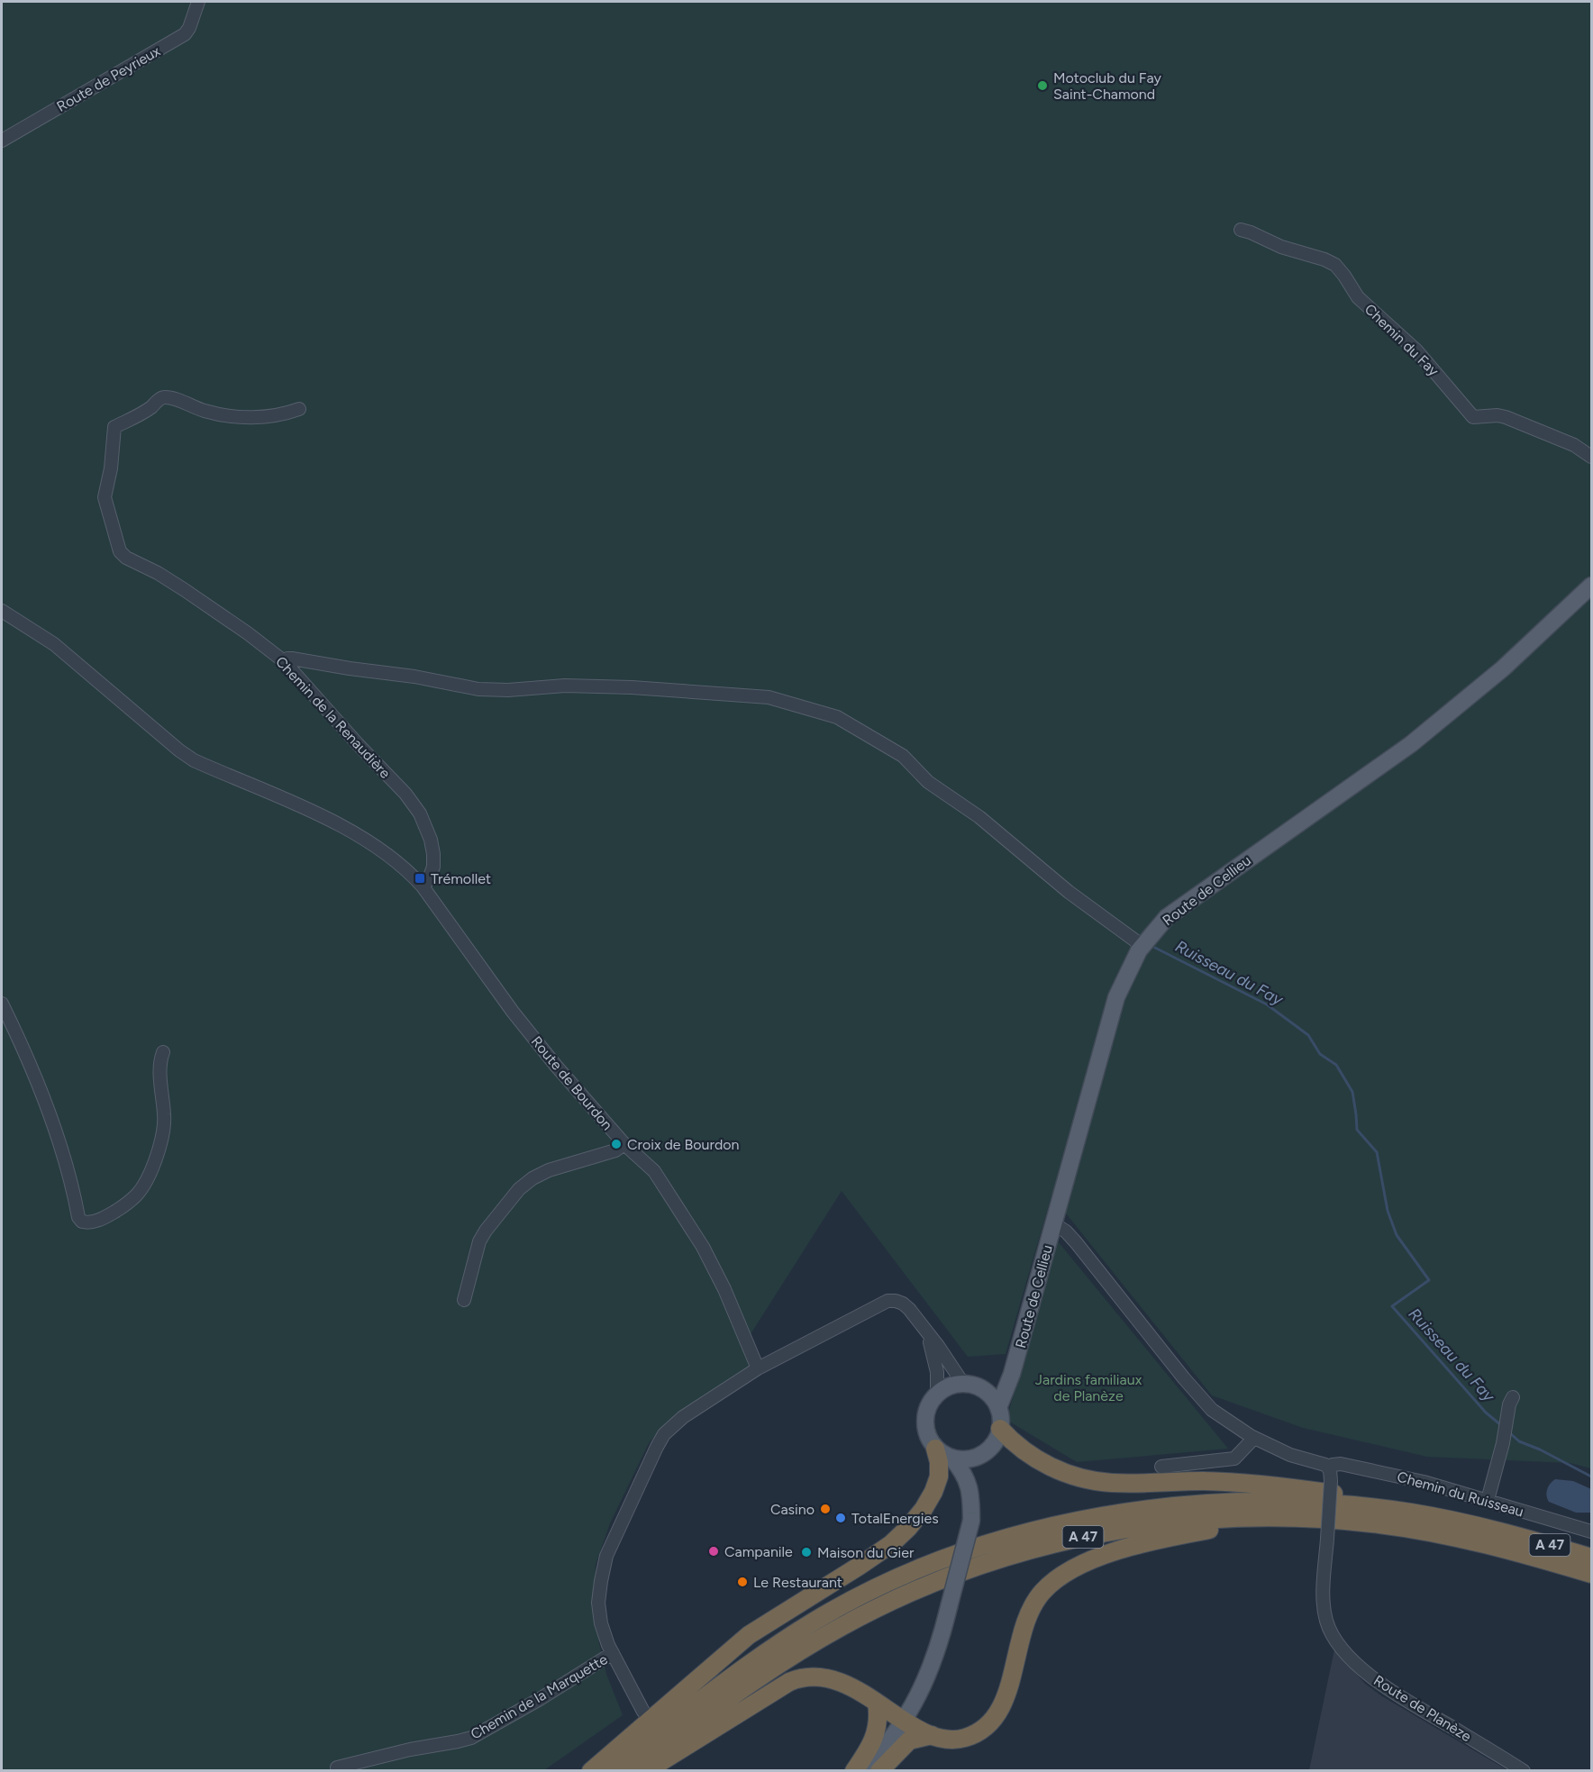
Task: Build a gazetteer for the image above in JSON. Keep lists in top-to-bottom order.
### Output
{
  "streets": {
    "highway": ["A 47"],
    "main road": ["Route de Cellieu"],
    "street": [
      "Route de Peyrieux",
      "Chemin du Fay",
      "Chemin de la Renaudière",
      "Route de Bourdon",
      "Chemin du Ruisseau",
      "Chemin de la Marquette",
      "Route de Planèze"
    ]
  },
  "crossings": [
    ["Chemin de la Renaudière", "Route de Bourdon"],
    ["Chemin du Ruisseau", "Route de Planèze"]
  ],
  "water": ["Ruisseau du Fay"],
  "parks": ["Jardins familiaux de Planèze"],
  "places": {
    "other": [
      "Motoclub du Fay Saint-Chamond",
      "Croix de Bourdon",
      "Casino",
      "TotalEnergies",
      "Campanile",
      "Maison du Gier",
      "Le Restaurant"
    ],
    "transit": ["Trémollet"]
  }
}
